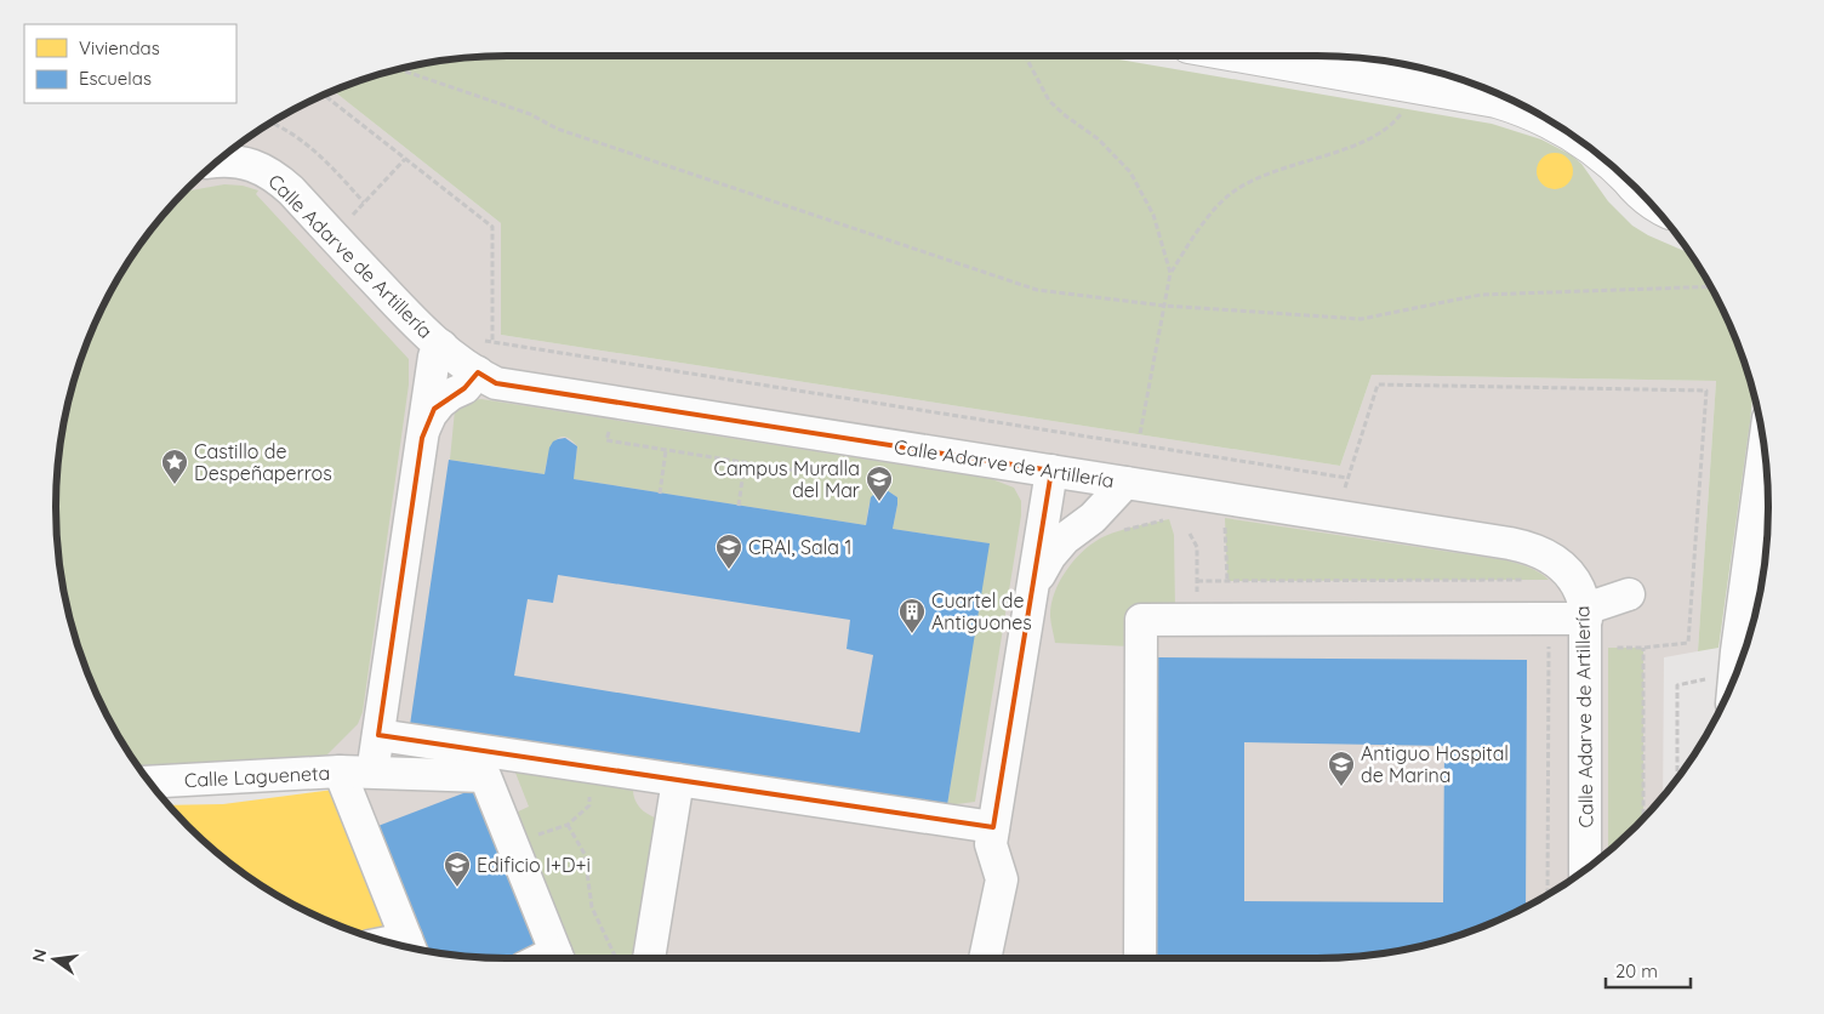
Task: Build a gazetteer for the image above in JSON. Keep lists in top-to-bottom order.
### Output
{
  "streets": {
    "street": ["Calle Adarve de Artillería", "Calle Lagueneta"]
  },
  "places": {
    "place": ["Castillo de Despeñaperros"],
    "school or university": [
      "Campus Muralla del Mar",
      "CRAI, Sala 1",
      "Antiguo Hospital de Marina",
      "Edificio I+D+i"
    ],
    "building": ["Cuartel de Antiguones"]
  },
  "legend": ["Viviendas", "Escuelas"],
  "scale_bar": "20 m",
  "north": "left"
}
